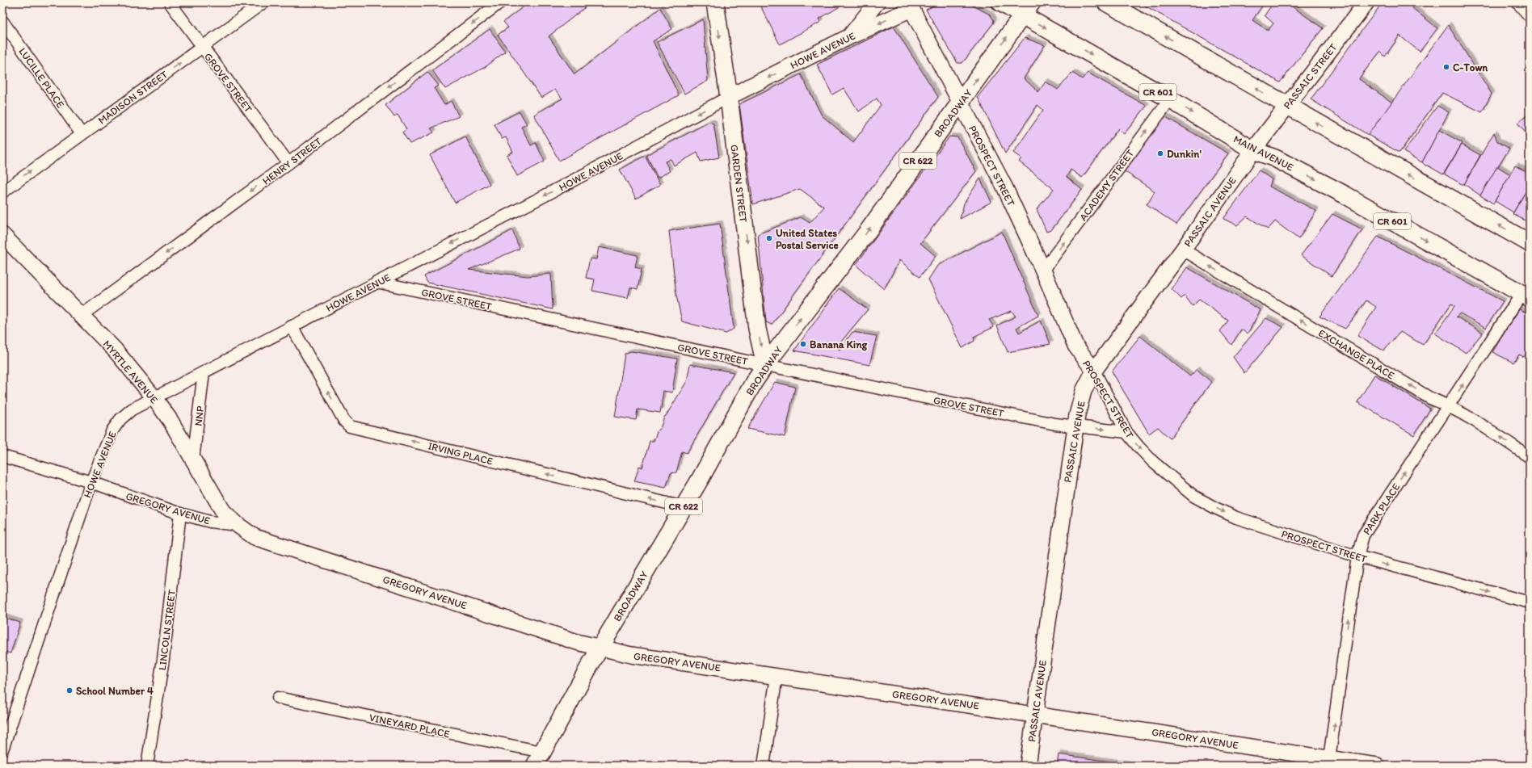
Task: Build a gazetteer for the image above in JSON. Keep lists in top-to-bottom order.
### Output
{
  "streets": {
    "main road": [
      "CR 601",
      "BROADWAY",
      "MAIN AVENUE",
      "CR 622",
      "GARDEN STREET"
    ],
    "street": [
      "HOWE AVENUE",
      "PASSAIC STREET",
      "LUCILLE PLACE",
      "GROVE STREET",
      "MADISON STREET",
      "HENRY STREET",
      "PROSPECT STREET",
      "ACADEMY STREET",
      "PASSAIC AVENUE",
      "EXCHANGE PLACE",
      "MYRTLE AVENUE",
      "NNP",
      "IRVING PLACE",
      "GREGORY AVENUE",
      "PARK PLACE",
      "LINCOLN STREET",
      "VINEYARD PLACE"
    ]
  },
  "crossings": [
    ["HOWE AVENUE", "GROVE STREET"],
    ["HOWE AVENUE", "PROSPECT STREET"],
    ["HOWE AVENUE", "GARDEN STREET"],
    ["HOWE AVENUE", "MYRTLE AVENUE"],
    ["HOWE AVENUE", "NNP"],
    ["HOWE AVENUE", "IRVING PLACE"],
    ["HOWE AVENUE", "GREGORY AVENUE"],
    ["PASSAIC STREET", "MAIN AVENUE"],
    ["PASSAIC STREET", "PASSAIC AVENUE"],
    ["LUCILLE PLACE", "MADISON STREET"],
    ["GROVE STREET", "MADISON STREET"],
    ["GROVE STREET", "BROADWAY"],
    ["GROVE STREET", "HENRY STREET"],
    ["GROVE STREET", "PROSPECT STREET"],
    ["GROVE STREET", "GARDEN STREET"],
    ["GROVE STREET", "PASSAIC AVENUE"],
    ["BROADWAY", "MAIN AVENUE"],
    ["BROADWAY", "PROSPECT STREET"],
    ["BROADWAY", "GARDEN STREET"],
    ["BROADWAY", "IRVING PLACE"],
    ["BROADWAY", "GREGORY AVENUE"],
    ["BROADWAY", "VINEYARD PLACE"],
    ["MAIN AVENUE", "ACADEMY STREET"],
    ["MAIN AVENUE", "PASSAIC AVENUE"],
    ["MAIN AVENUE", "PARK PLACE"],
    ["HENRY STREET", "MYRTLE AVENUE"],
    ["PROSPECT STREET", "ACADEMY STREET"],
    ["PROSPECT STREET", "PASSAIC AVENUE"],
    ["PROSPECT STREET", "PARK PLACE"],
    ["PASSAIC AVENUE", "EXCHANGE PLACE"],
    ["PASSAIC AVENUE", "GREGORY AVENUE"],
    ["EXCHANGE PLACE", "PARK PLACE"],
    ["MYRTLE AVENUE", "NNP"],
    ["MYRTLE AVENUE", "GREGORY AVENUE"],
    ["GREGORY AVENUE", "PARK PLACE"],
    ["GREGORY AVENUE", "LINCOLN STREET"]
  ],
  "one_way": [
    "HOWE AVENUE",
    "MADISON STREET",
    "BROADWAY",
    "HENRY STREET",
    "PROSPECT STREET",
    "GARDEN STREET",
    "ACADEMY STREET",
    "EXCHANGE PLACE",
    "IRVING PLACE",
    "PARK PLACE"
  ],
  "places": [
    "C-Town",
    "Dunkin'",
    "United States Postal Service",
    "Banana King",
    "School Number 4"
  ]
}
